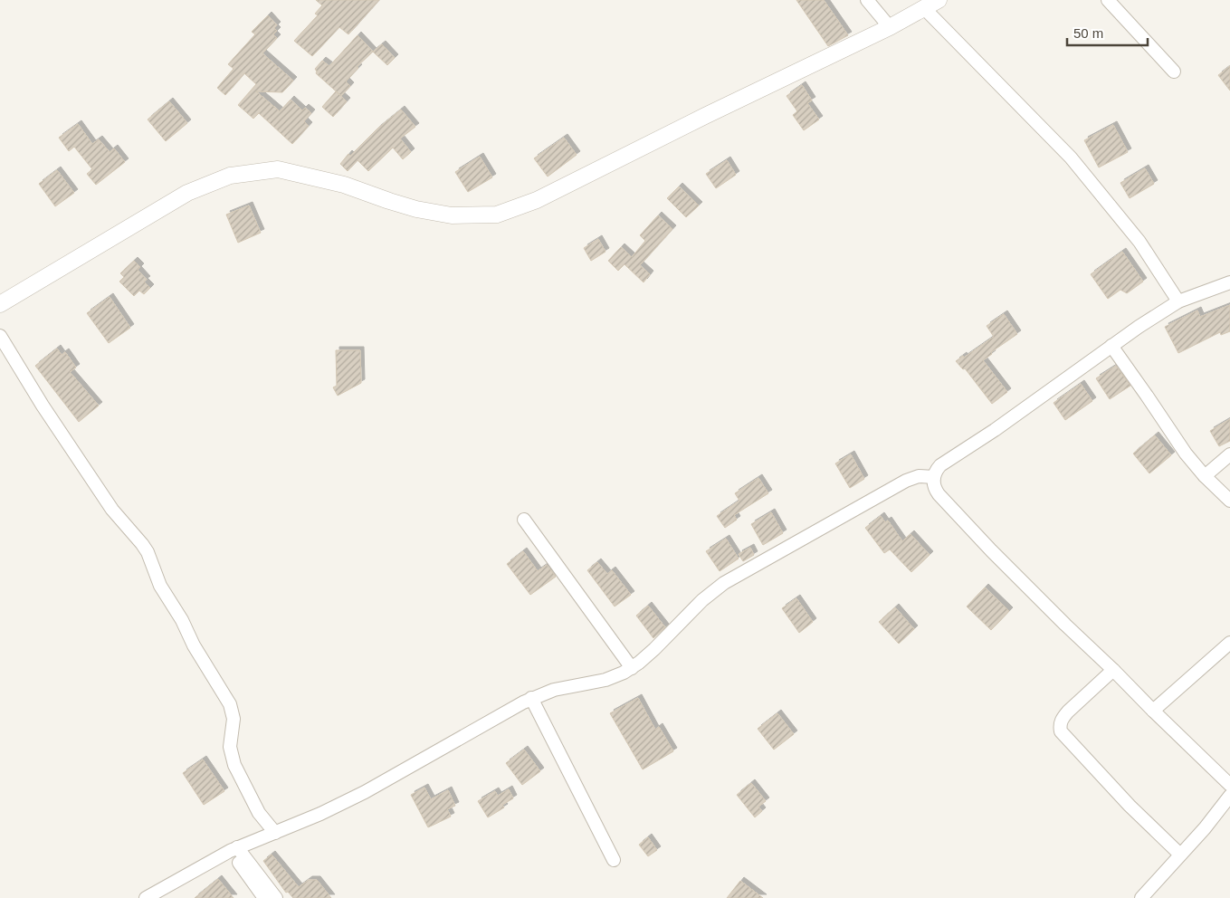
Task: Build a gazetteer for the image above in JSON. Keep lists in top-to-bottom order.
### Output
{
  "scale_bar": "50 m"
}
